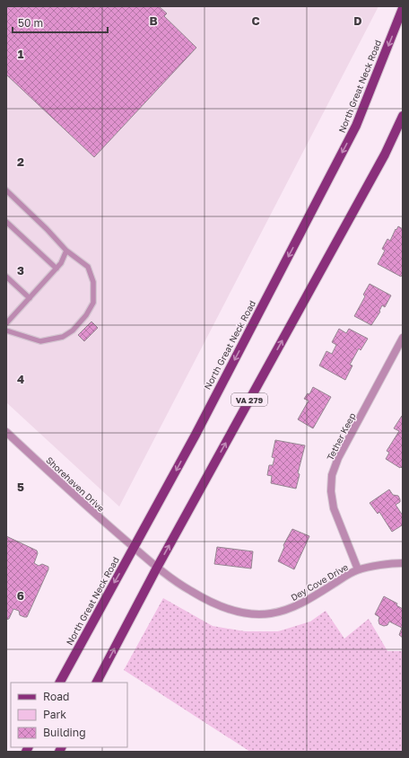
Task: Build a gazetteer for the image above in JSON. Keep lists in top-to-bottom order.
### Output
{
  "streets": {
    "main road": ["North Great Neck Road", "VA 279"],
    "street": ["Tether Keep", "Shorehaven Drive", "Dey Cove Drive"]
  },
  "crossings": [
    ["North Great Neck Road", "Shorehaven Drive"],
    ["North Great Neck Road", "Dey Cove Drive"],
    ["VA 279", "Dey Cove Drive"],
    ["Tether Keep", "Dey Cove Drive"],
    ["Shorehaven Drive", "Dey Cove Drive"]
  ],
  "legend": ["Road", "Park", "Building"],
  "scale_bar": "50 m",
  "grid": {
    "columns": ["B", "C", "D"],
    "rows": [
      "1",
      "2",
      "3",
      "4",
      "5",
      "6"
    ]
  }
}
